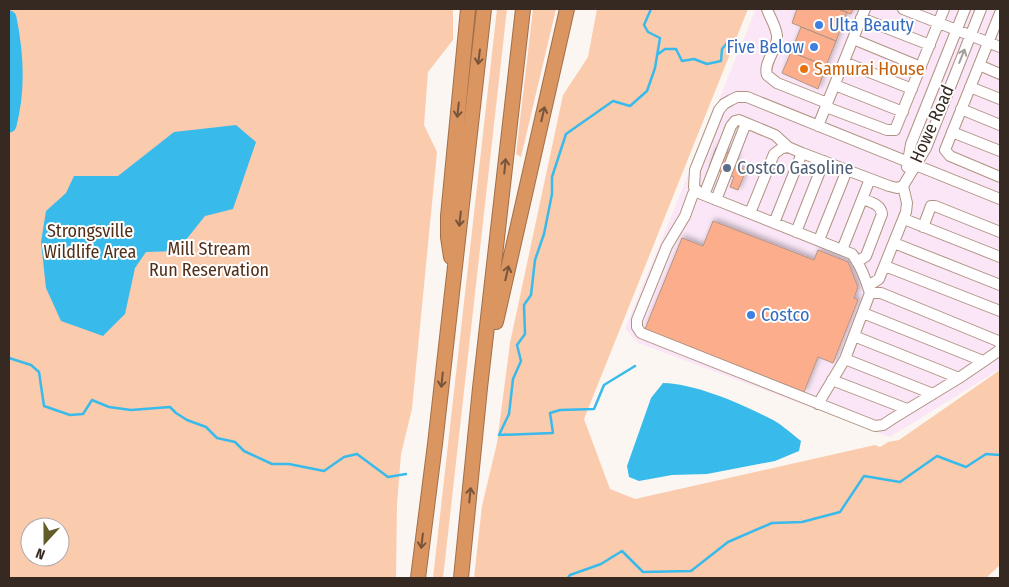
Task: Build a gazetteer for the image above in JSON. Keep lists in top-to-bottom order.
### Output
{
  "streets": {
    "lane": ["Howe Road"]
  },
  "parks": ["Strongsville Wildlife Area", "Mill Stream Run Reservation"],
  "places": [
    "Ulta Beauty",
    "Five Below",
    "Samurai House",
    "Costco Gasoline",
    "Costco"
  ],
  "north": "bottom"
}
